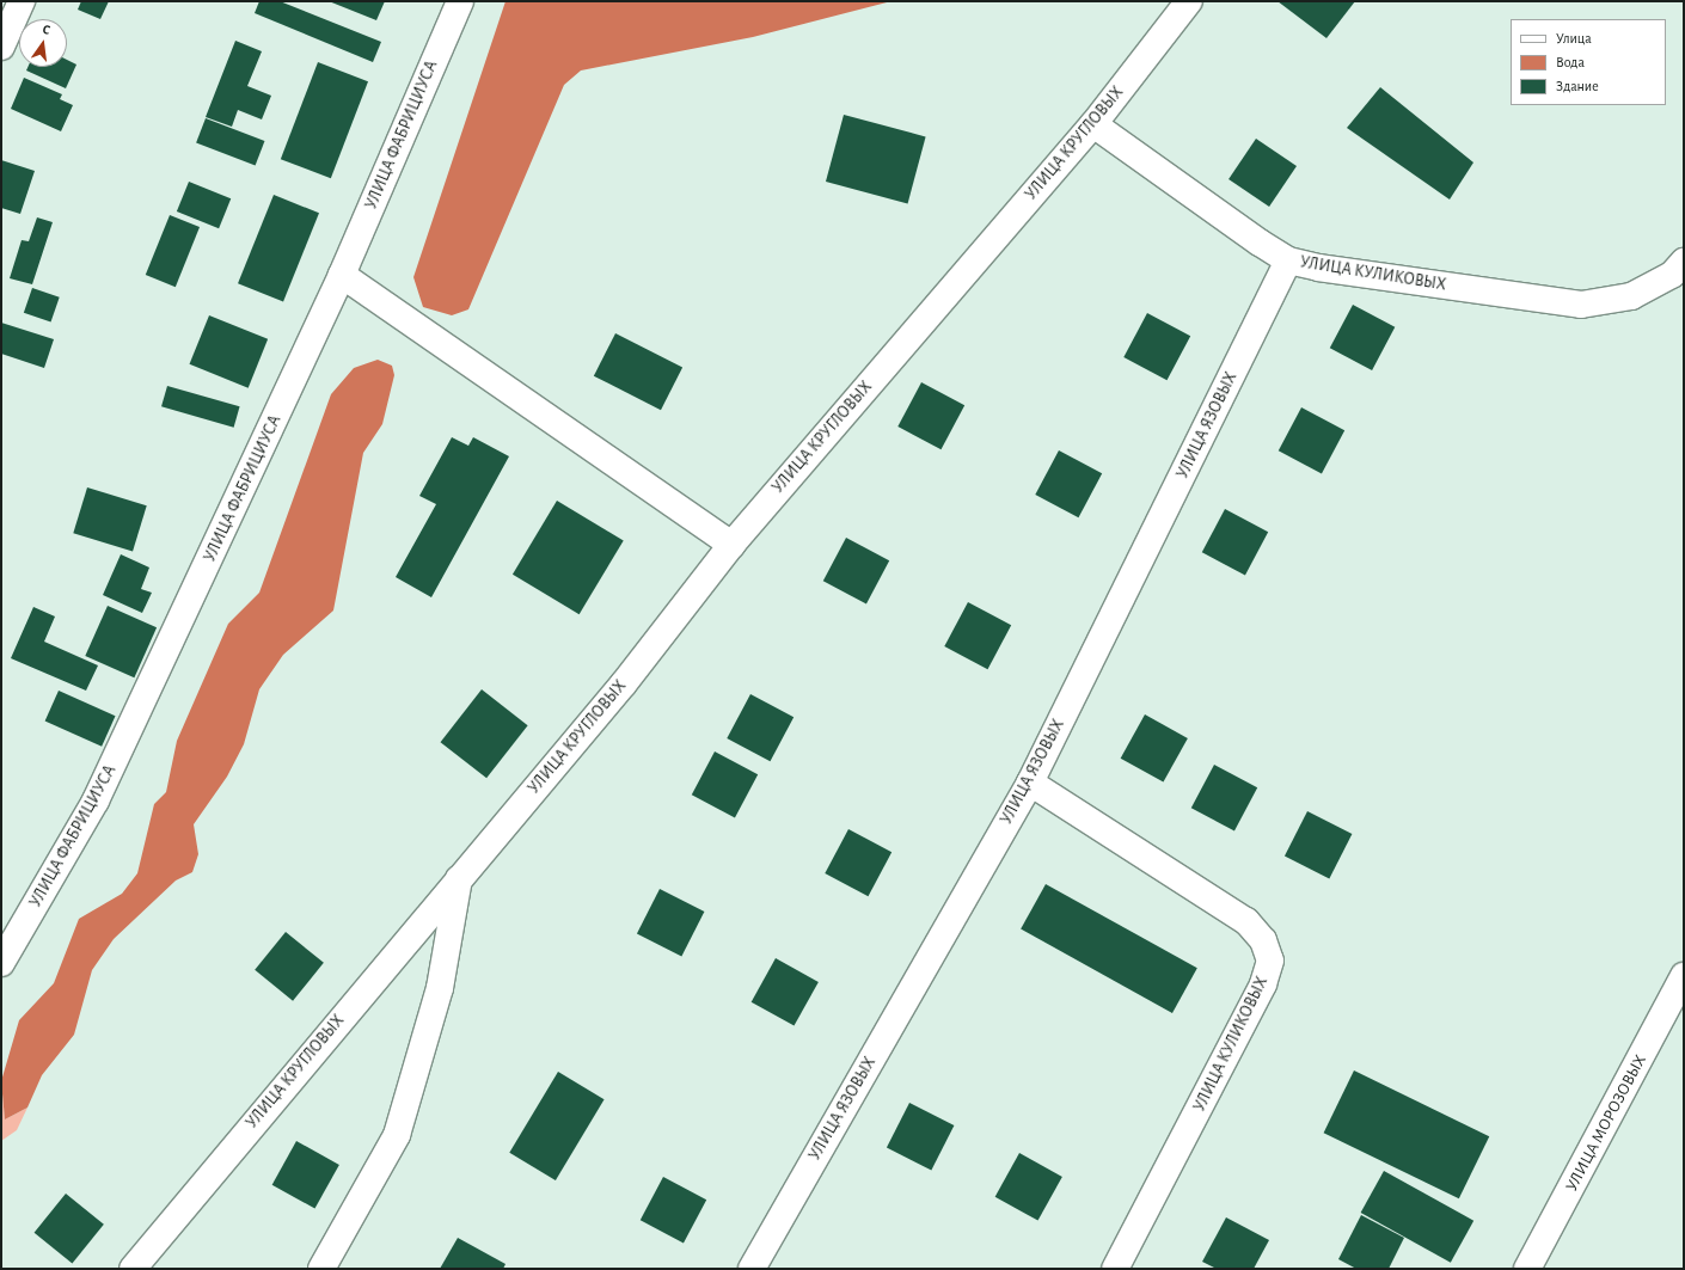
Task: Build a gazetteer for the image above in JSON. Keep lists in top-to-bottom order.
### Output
{
  "streets": {
    "street": [
      "УЛИЦА ФАБРИЦИУСА",
      "УЛИЦА КРУГЛОВЫХ",
      "УЛИЦА КУЛИКОВЫХ",
      "УЛИЦА ЯЗОВЫХ",
      "УЛИЦА МОРОЗОВЫХ"
    ]
  },
  "crossings": [
    ["УЛИЦА КРУГЛОВЫХ", "УЛИЦА КУЛИКОВЫХ"],
    ["УЛИЦА КУЛИКОВЫХ", "УЛИЦА ЯЗОВЫХ"]
  ],
  "legend": ["Улица", "Вода", "Здание"],
  "north": "top"
}
